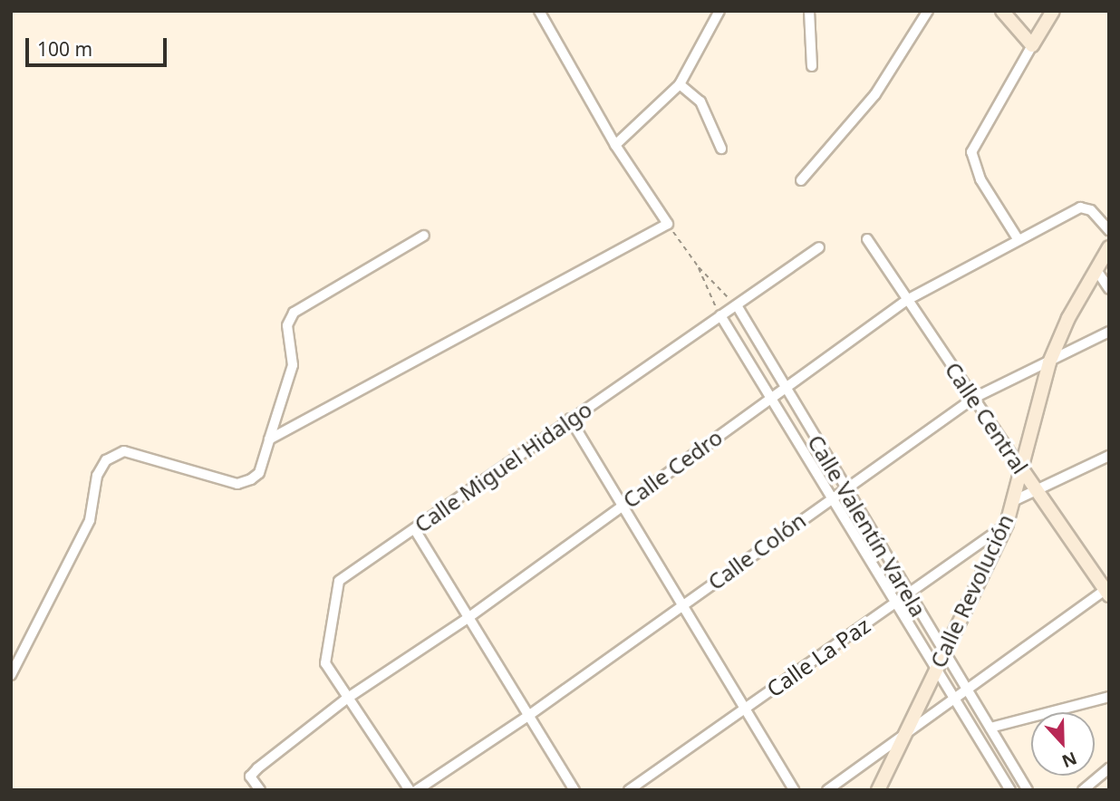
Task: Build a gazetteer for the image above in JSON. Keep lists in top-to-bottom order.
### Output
{
  "streets": {
    "street": [
      "Calle Central",
      "Calle Miguel Hidalgo",
      "Calle Cedro",
      "Calle Valentín Varela",
      "Calle Colón",
      "Calle Revolución",
      "Calle La Paz"
    ]
  },
  "crossings": [
    ["Calle Central", "Calle Cedro"],
    ["Calle Central", "Calle Colón"],
    ["Calle Central", "Calle Revolución"],
    ["Calle Miguel Hidalgo", "Calle Cedro"],
    ["Calle Miguel Hidalgo", "Calle Valentín Varela"],
    ["Calle Cedro", "Calle Valentín Varela"],
    ["Calle Valentín Varela", "Calle Colón"],
    ["Calle Valentín Varela", "Calle Revolución"],
    ["Calle Valentín Varela", "Calle La Paz"],
    ["Calle Colón", "Calle Revolución"],
    ["Calle Revolución", "Calle La Paz"]
  ],
  "scale_bar": "100 m",
  "north": "bottom"
}
